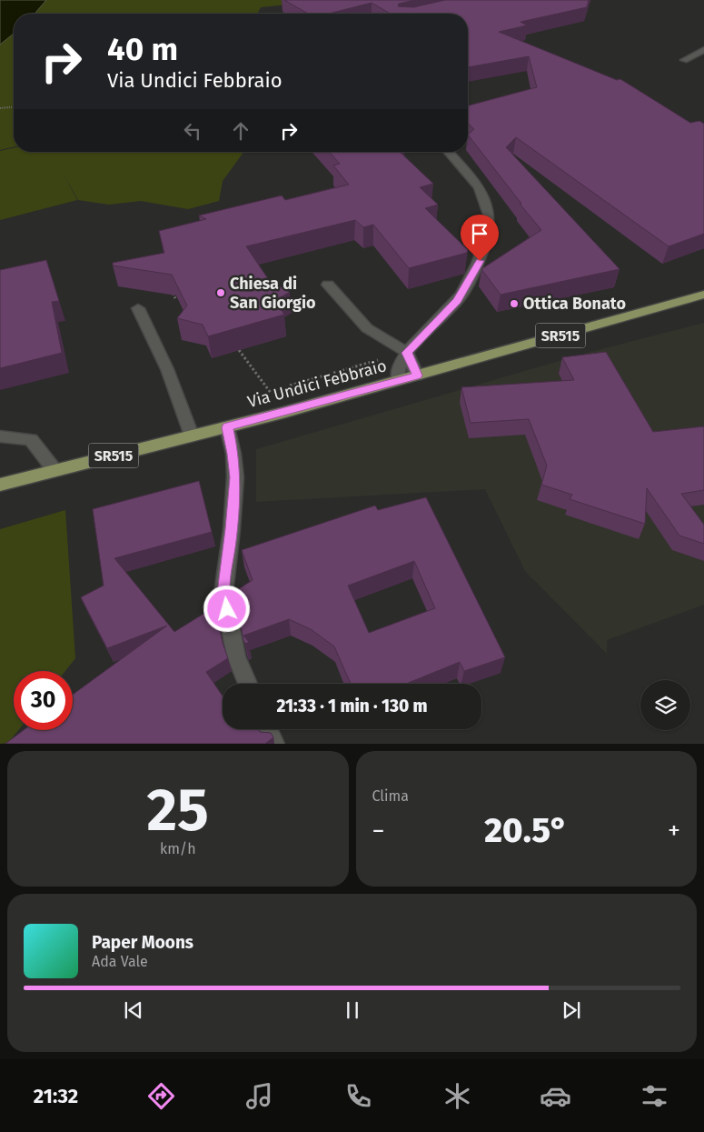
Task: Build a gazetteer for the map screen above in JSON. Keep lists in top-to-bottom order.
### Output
{
  "streets": {
    "main road": ["SR515", "Via Undici Febbraio"]
  },
  "crossings": [
    ["SR515", "Via Undici Febbraio"]
  ],
  "places": ["Chiesa di San Giorgio", "Ottica Bonato"],
  "page": {
    "turn": ["40 m", "Via Undici Febbraio"],
    "limit": "30",
    "trip": "21:33 · 1 min · 130 m",
    "tile": [
      ["25", "km/h"],
      "Clima"
    ],
    "heat": ["−", "20.5°", "+"],
    "song": ["Paper Moons", "Ada Vale"],
    "tabs": "21:32"
  }
}
